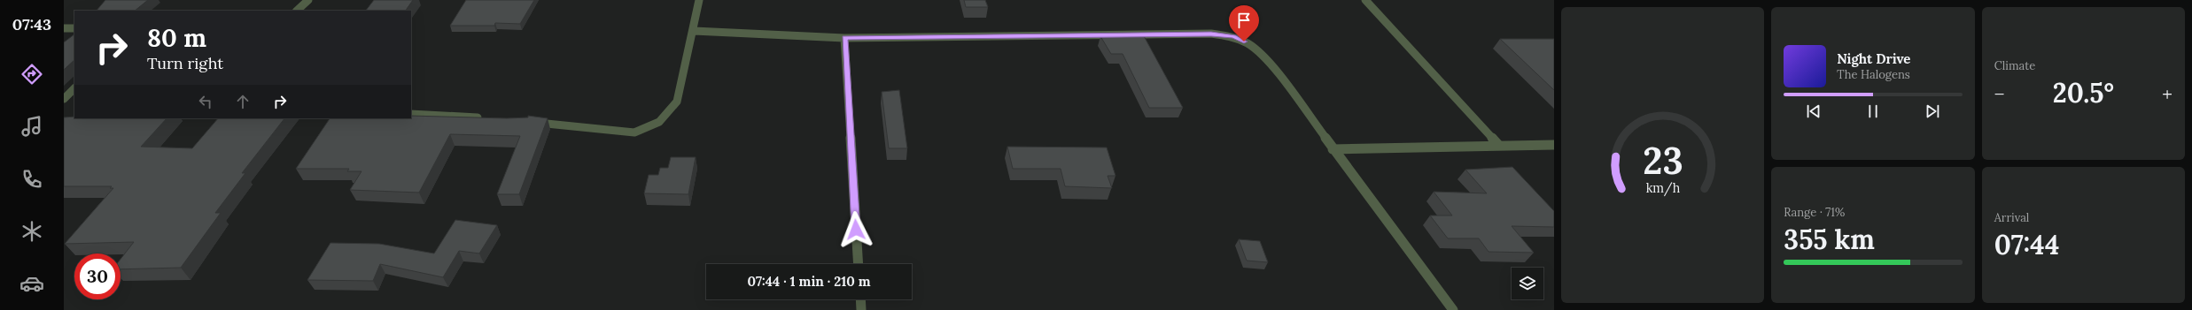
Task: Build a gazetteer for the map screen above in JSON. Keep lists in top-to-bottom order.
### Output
{
  "page": {
    "tabs": "07:43",
    "tile": [
      "Climate",
      ["Range · 71%", "355 km"],
      ["Arrival", "07:44"]
    ],
    "turn": ["80 m", "Turn right"],
    "song": ["Night Drive", "The Halogens"],
    "heat": ["−", "20.5°", "+"],
    "limit": "30",
    "trip": "07:44 · 1 min · 210 m",
    "gauge": ["23", "km/h"]
  }
}
